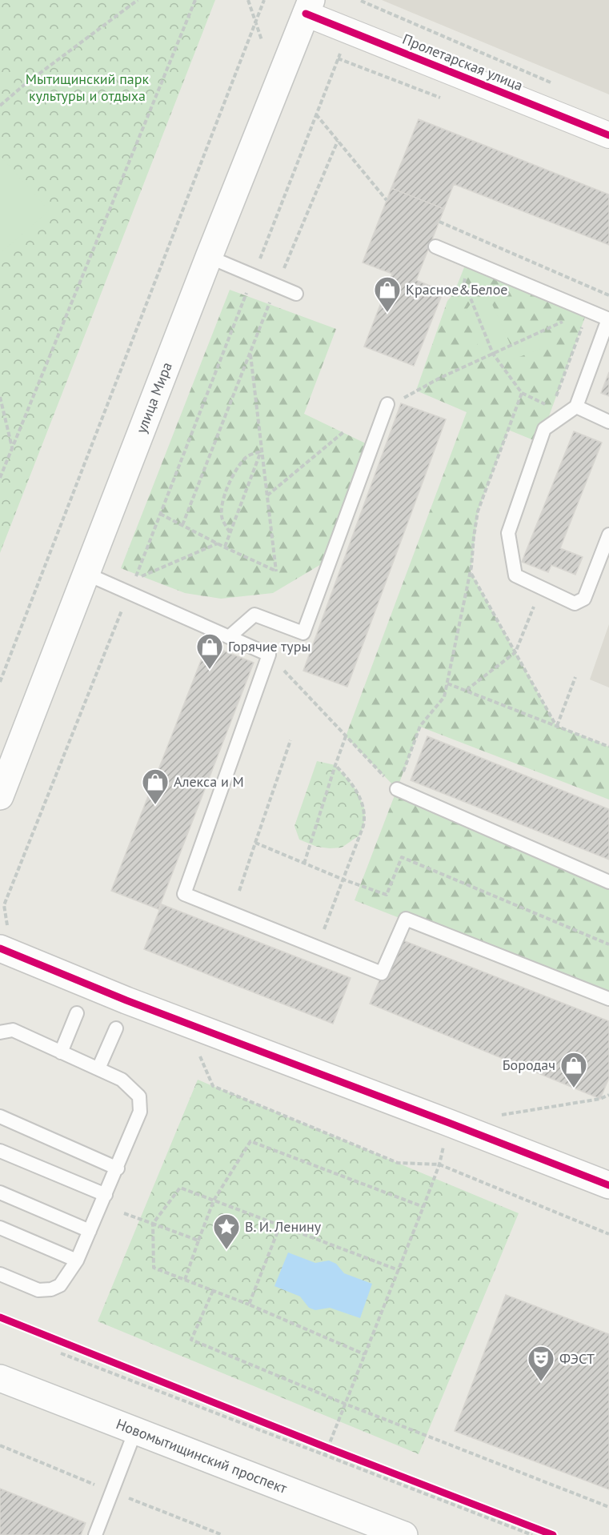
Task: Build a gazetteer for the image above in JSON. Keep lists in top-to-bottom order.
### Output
{
  "streets": {
    "main road": ["улица Мира", "Новомытищинский проспект"],
    "street": ["Пролетарская улица"]
  },
  "crossings": [
    ["Пролетарская улица", "улица Мира"]
  ],
  "parks": ["Мытищинский парк культуры и отдыха"],
  "places": {
    "shop": [
      "Красное&Белое",
      "Горячие туры",
      "Алекса и М",
      "Бородач"
    ],
    "place": ["В. И. Ленину"],
    "theatre": ["ФЭСТ"]
  }
}
